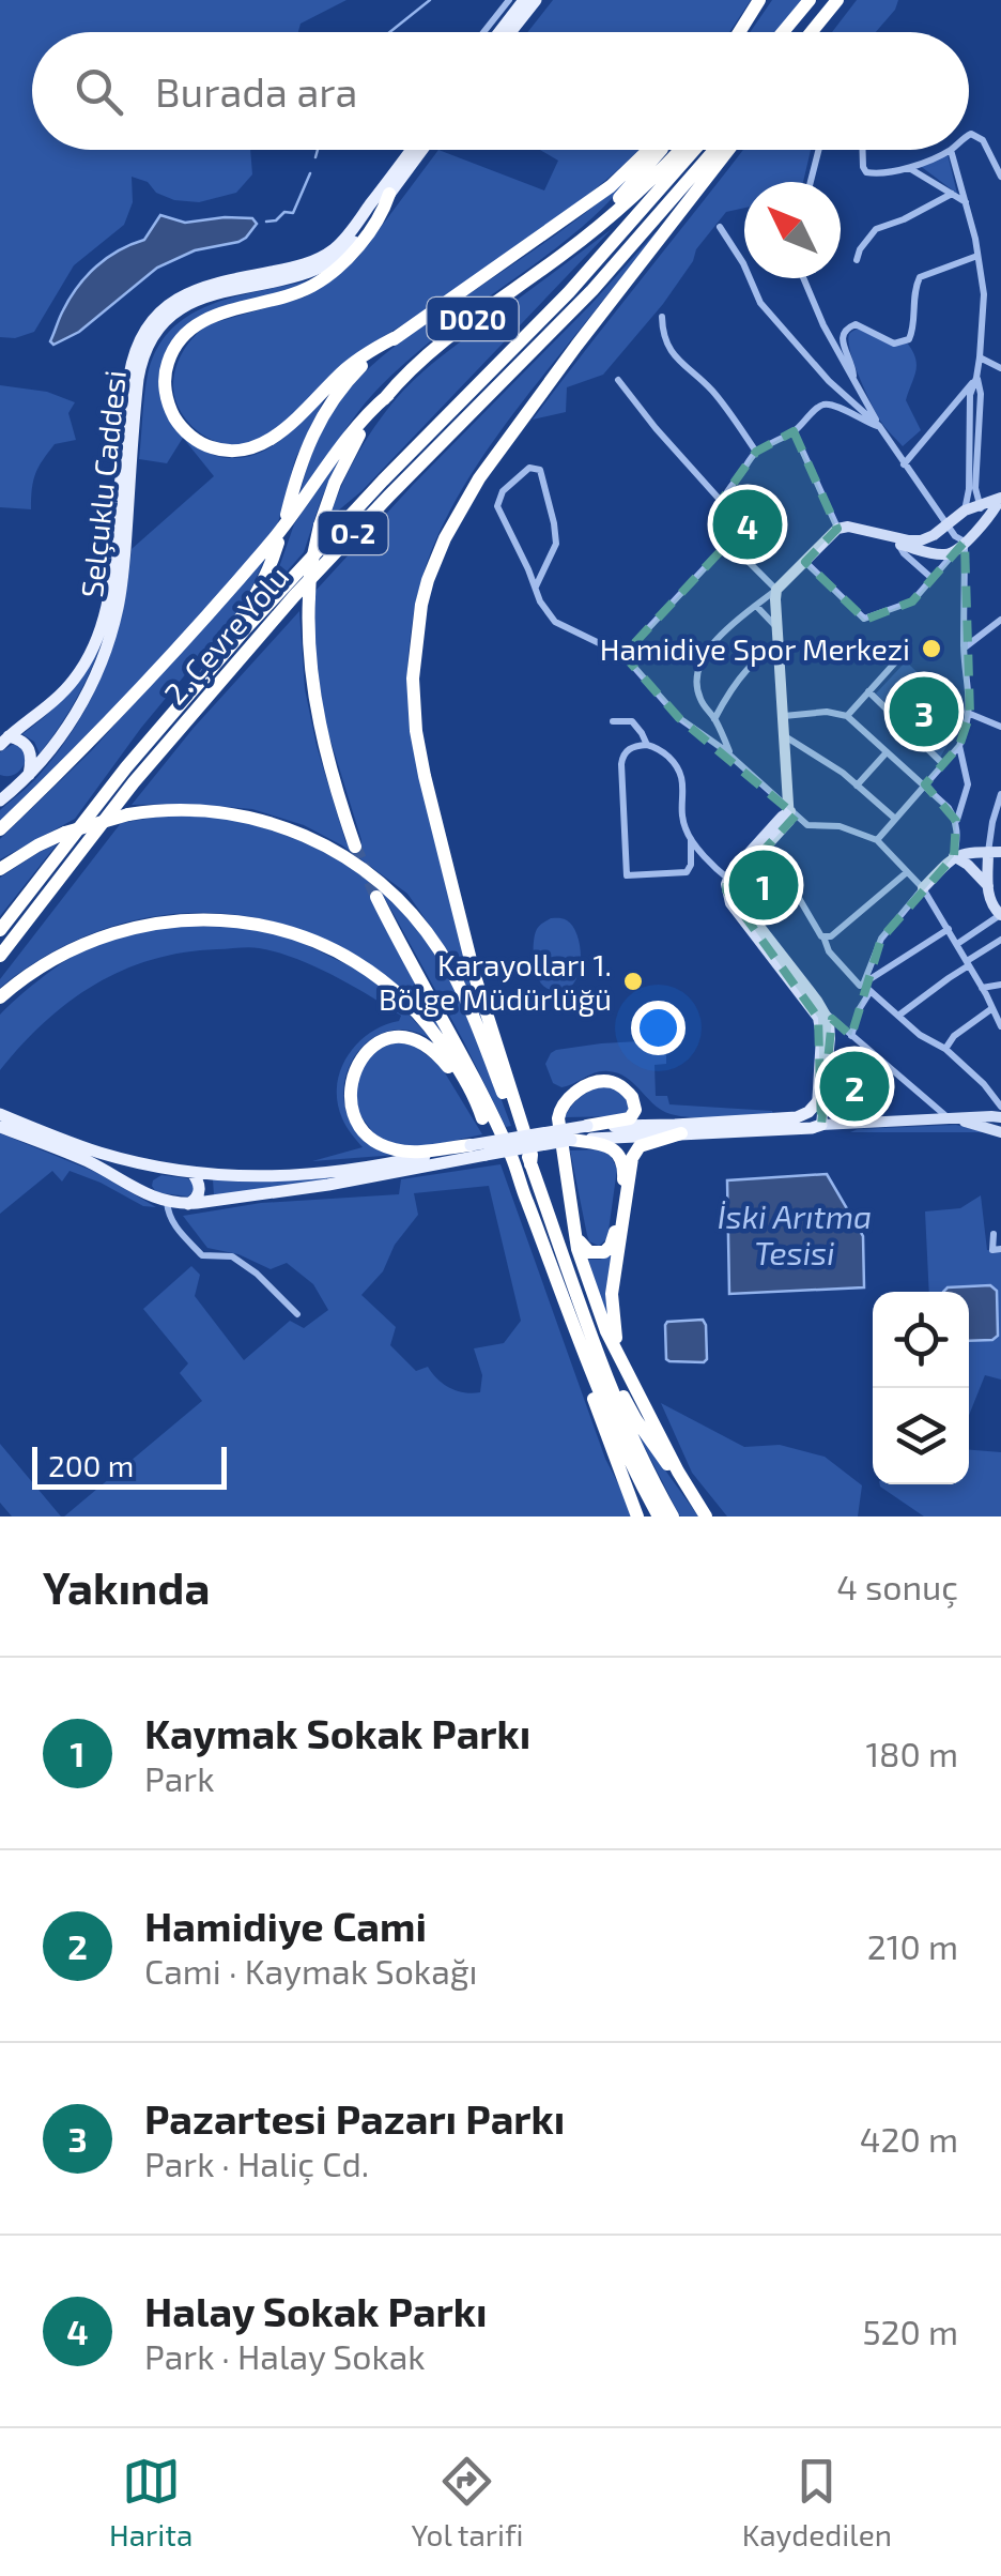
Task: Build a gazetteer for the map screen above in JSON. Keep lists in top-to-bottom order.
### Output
{
  "streets": {
    "highway": ["D020", "O-2", "2. Çevre Yolu"],
    "main road": ["Selçuklu Caddesi"]
  },
  "water": ["İski Arıtma Tesisi"],
  "places": ["Hamidiye Spor Merkezi", "Karayolları 1. Bölge Müdürlüğü"],
  "scale_bar": "200 m",
  "north": "top left",
  "page": {
    "search": "Burada ara",
    "pins": [
      "4",
      "3",
      "1",
      "2"
    ],
    "scale": "200 m",
    "heading": ["Yakında", "4 sonuç"],
    "list": [
      {
        "mark": "1",
        "name": "Kaymak Sokak Parkı",
        "note": "Park",
        "value": "180 m"
      },
      {
        "mark": "2",
        "name": "Hamidiye Cami",
        "note": "Cami · Kaymak Sokağı",
        "value": "210 m"
      },
      {
        "mark": "3",
        "name": "Pazartesi Pazarı Parkı",
        "note": "Park · Haliç Cd.",
        "value": "420 m"
      },
      {
        "mark": "4",
        "name": "Halay Sokak Parkı",
        "note": "Park · Halay Sokak",
        "value": "520 m"
      }
    ],
    "nav": ["Harita", "Yol tarifi", "Kaydedilen"]
  }
}
